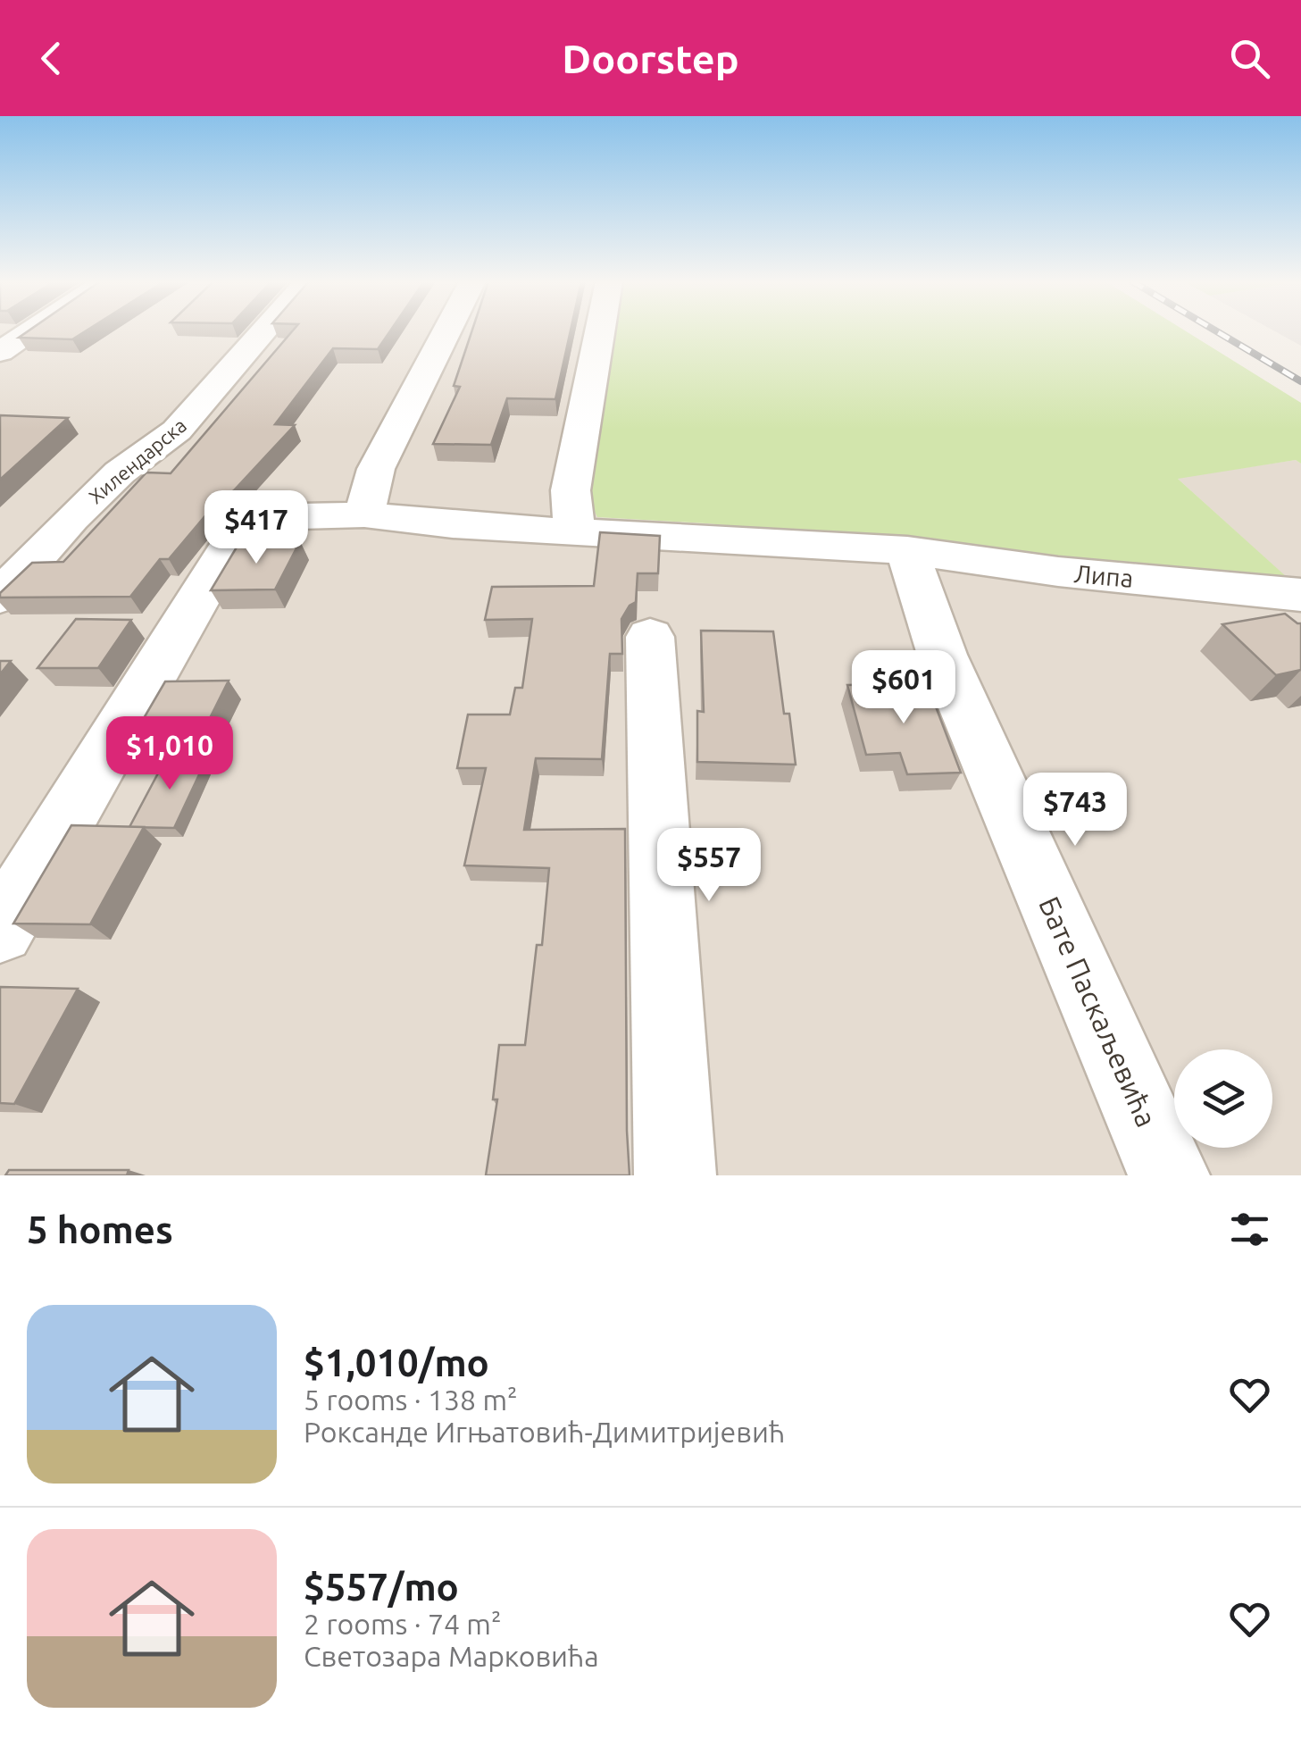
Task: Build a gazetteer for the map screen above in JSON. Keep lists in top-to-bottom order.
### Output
{
  "streets": {
    "street": ["Хилендарска", "Липа", "Бате Паскаљевића"]
  },
  "crossings": [
    ["Липа", "Бате Паскаљевића"]
  ],
  "page": {
    "header": "Doorstep",
    "price": [
      "$417",
      "$601",
      "$1,010",
      "$743",
      "$557"
    ],
    "heading": "5 homes",
    "list": [
      {
        "name": "$1,010/mo",
        "note": "5 rooms · 138 m² · Роксанде Игњатовић-Димитријевић"
      },
      {
        "name": "$557/mo",
        "note": "2 rooms · 74 m² · Светозара Марковића"
      }
    ]
  }
}
